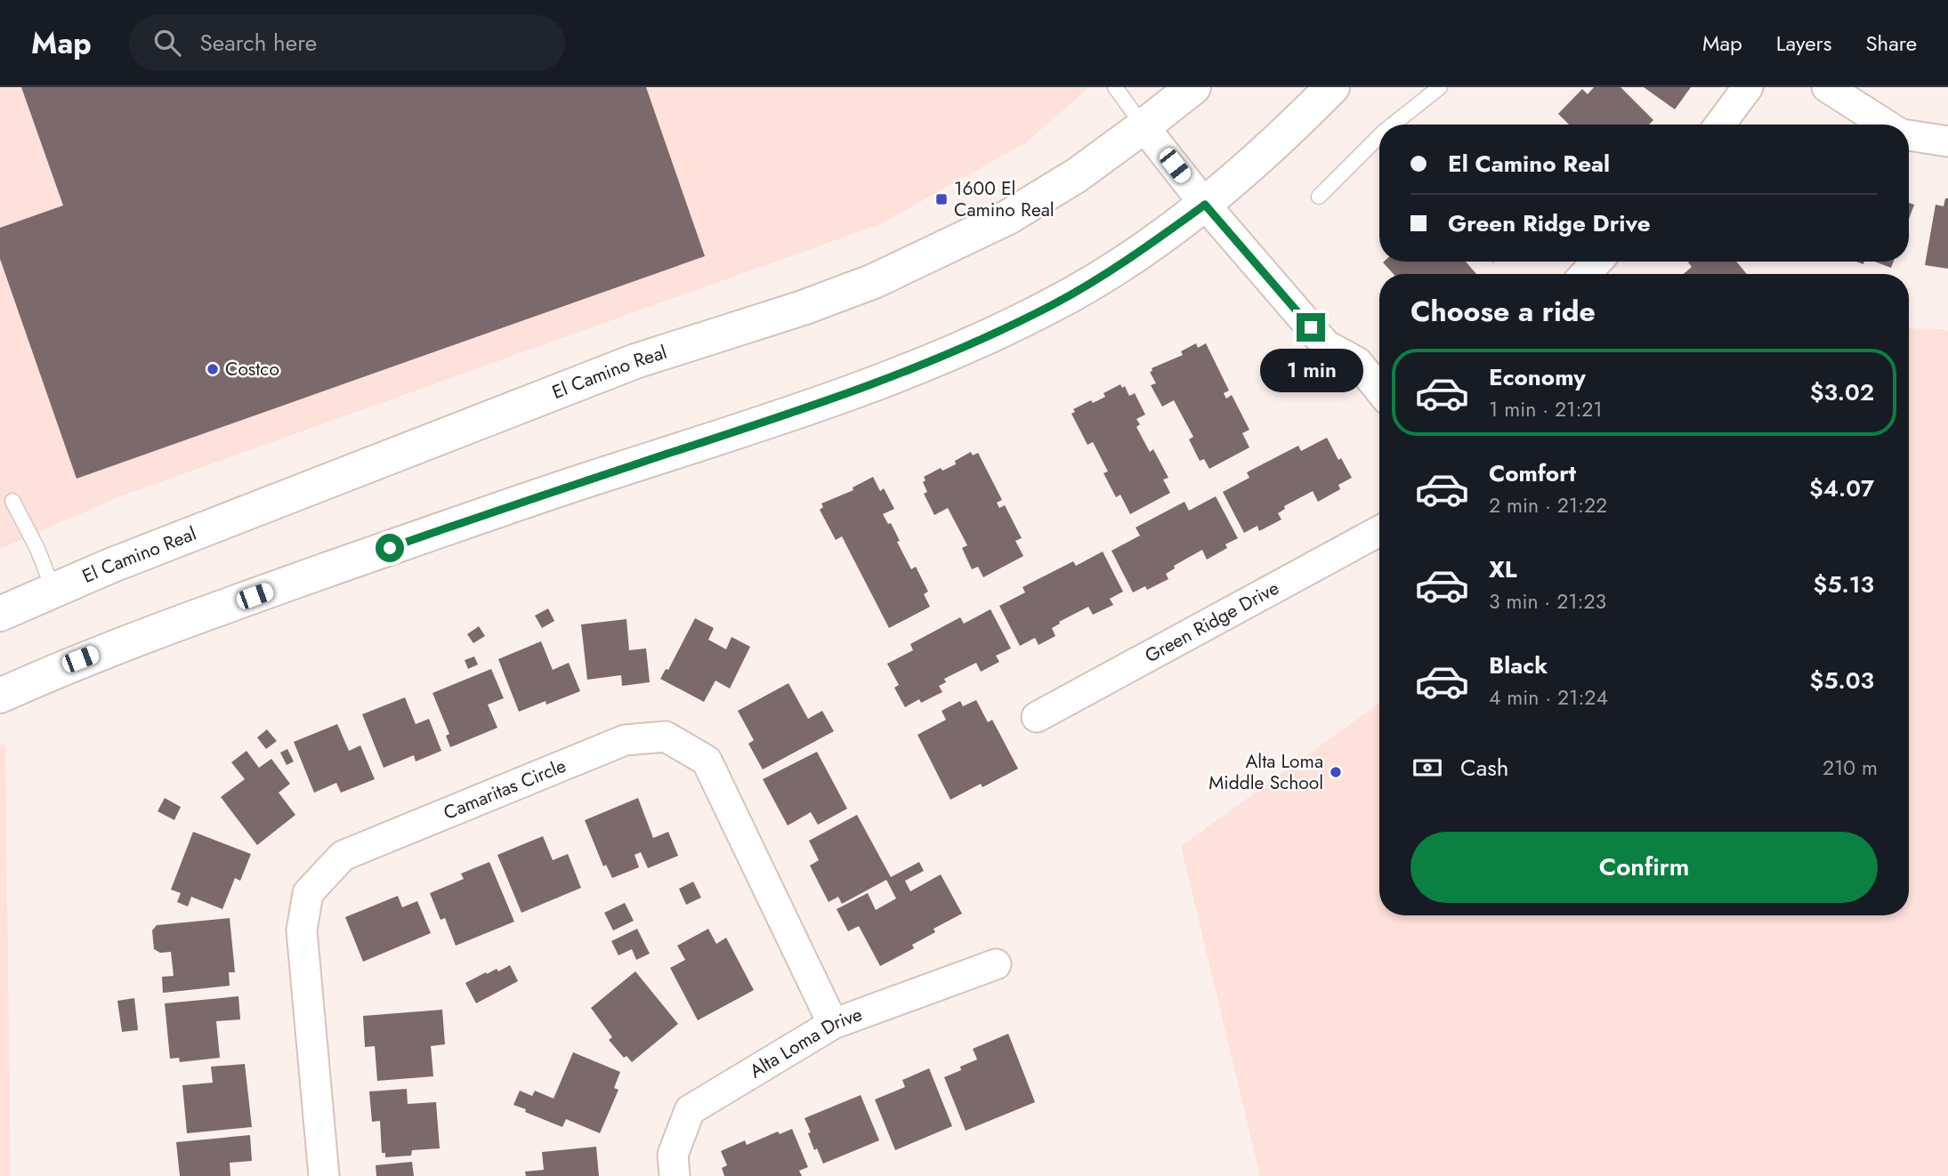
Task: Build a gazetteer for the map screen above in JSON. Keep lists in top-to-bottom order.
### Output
{
  "streets": {
    "main road": ["El Camino Real"],
    "street": ["Green Ridge Drive", "Camaritas Circle", "Alta Loma Drive"]
  },
  "crossings": [
    ["Camaritas Circle", "Alta Loma Drive"]
  ],
  "places": {
    "transit": ["1600 El Camino Real"],
    "other": ["Costco", "Alta Loma Middle School"]
  },
  "page": {
    "header": "Map",
    "search": "Search here",
    "nav": ["Map", "Layers", "Share"],
    "banner": ["El Camino Real", "Green Ridge Drive"],
    "heading": "Choose a ride",
    "bubble": "1 min",
    "list": [
      {
        "name": "Economy",
        "note": "1 min · 21:21",
        "value": "$3.02"
      },
      {
        "name": "Comfort",
        "note": "2 min · 21:22",
        "value": "$4.07"
      },
      {
        "name": "XL",
        "note": "3 min · 21:23",
        "value": "$5.13"
      },
      {
        "name": "Black",
        "note": "4 min · 21:24",
        "value": "$5.03"
      }
    ],
    "pay": ["Cash", "210 m"],
    "buttons": "Confirm"
  }
}
